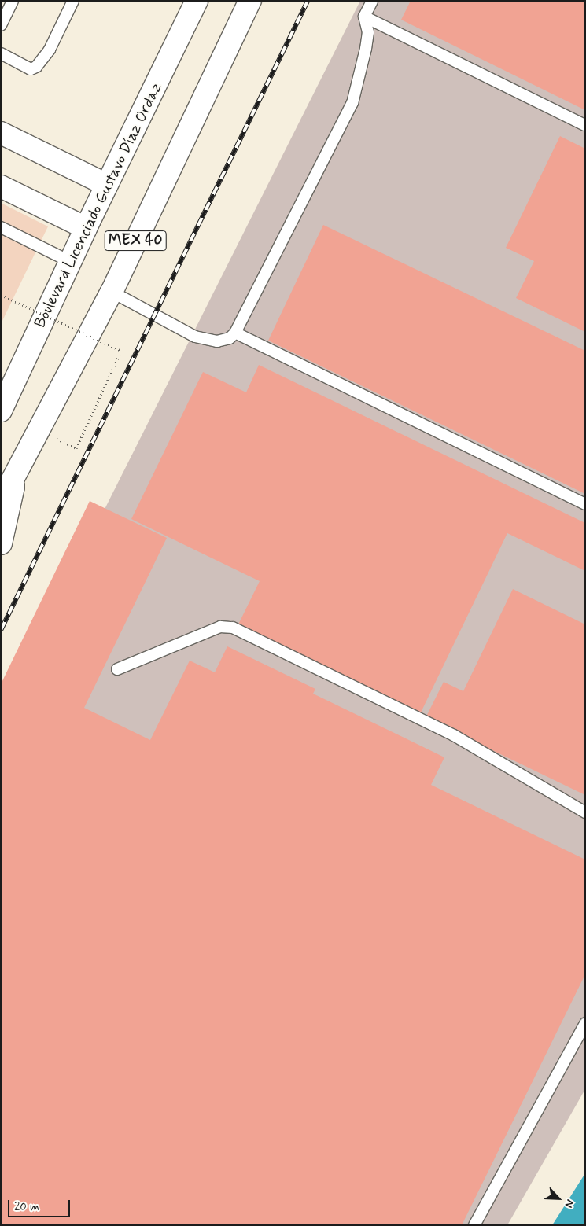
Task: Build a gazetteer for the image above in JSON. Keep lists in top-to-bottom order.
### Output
{
  "streets": {
    "main road": ["Boulevard Licenciado Gustavo Díaz Ordaz", "MEX 40"]
  },
  "scale_bar": "20 m",
  "north": "bottom right"
}
